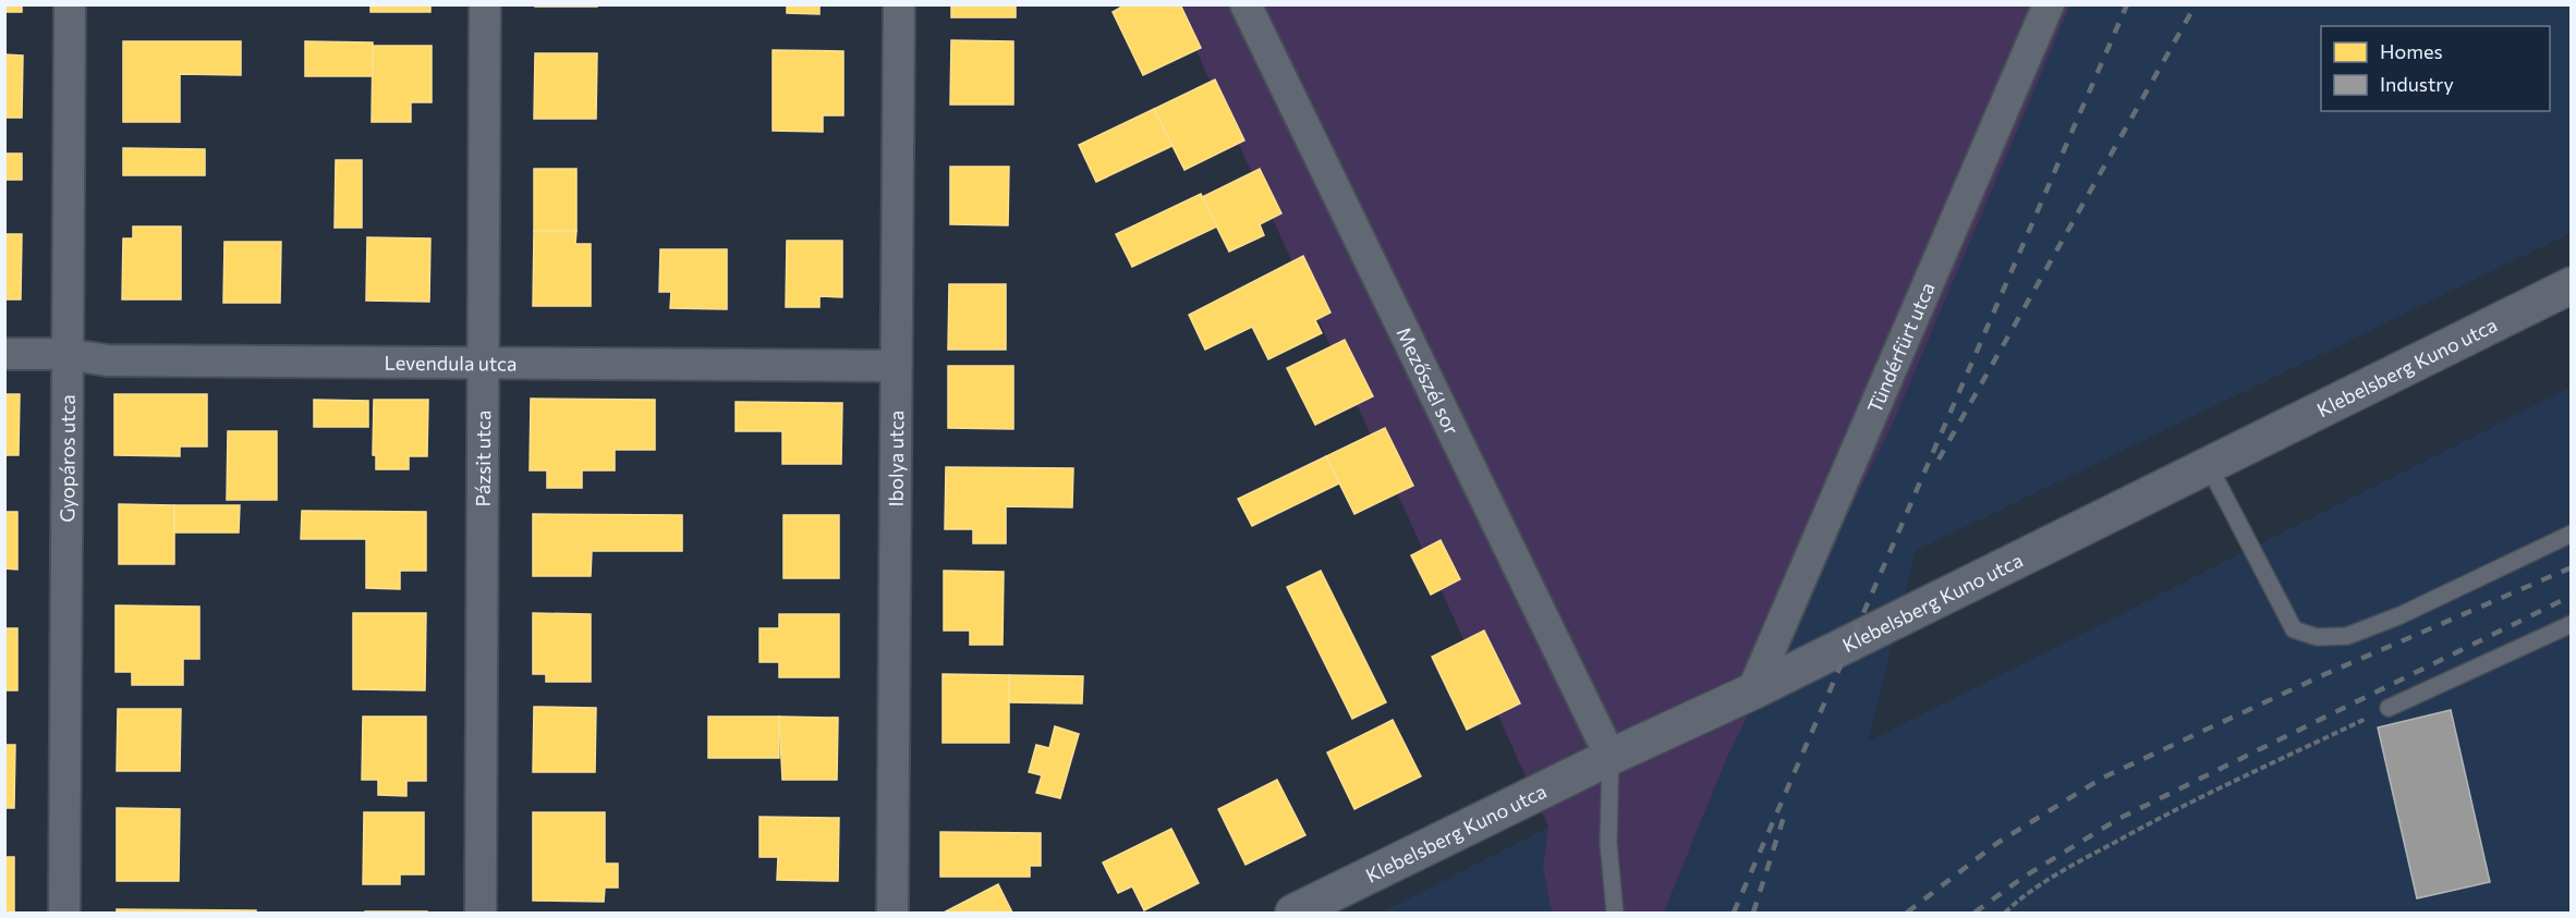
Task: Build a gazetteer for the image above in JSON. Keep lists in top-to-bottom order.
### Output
{
  "streets": {
    "street": [
      "Tündérfürt utca",
      "Levendula utca",
      "Klebelsberg Kuno utca",
      "Mezőszél sor",
      "Gyopáros utca",
      "Pázsit utca",
      "Ibolya utca"
    ]
  },
  "crossings": [
    ["Tündérfürt utca", "Klebelsberg Kuno utca"],
    ["Levendula utca", "Gyopáros utca"],
    ["Levendula utca", "Pázsit utca"],
    ["Levendula utca", "Ibolya utca"],
    ["Klebelsberg Kuno utca", "Mezőszél sor"]
  ],
  "legend": ["Homes", "Industry"]
}
